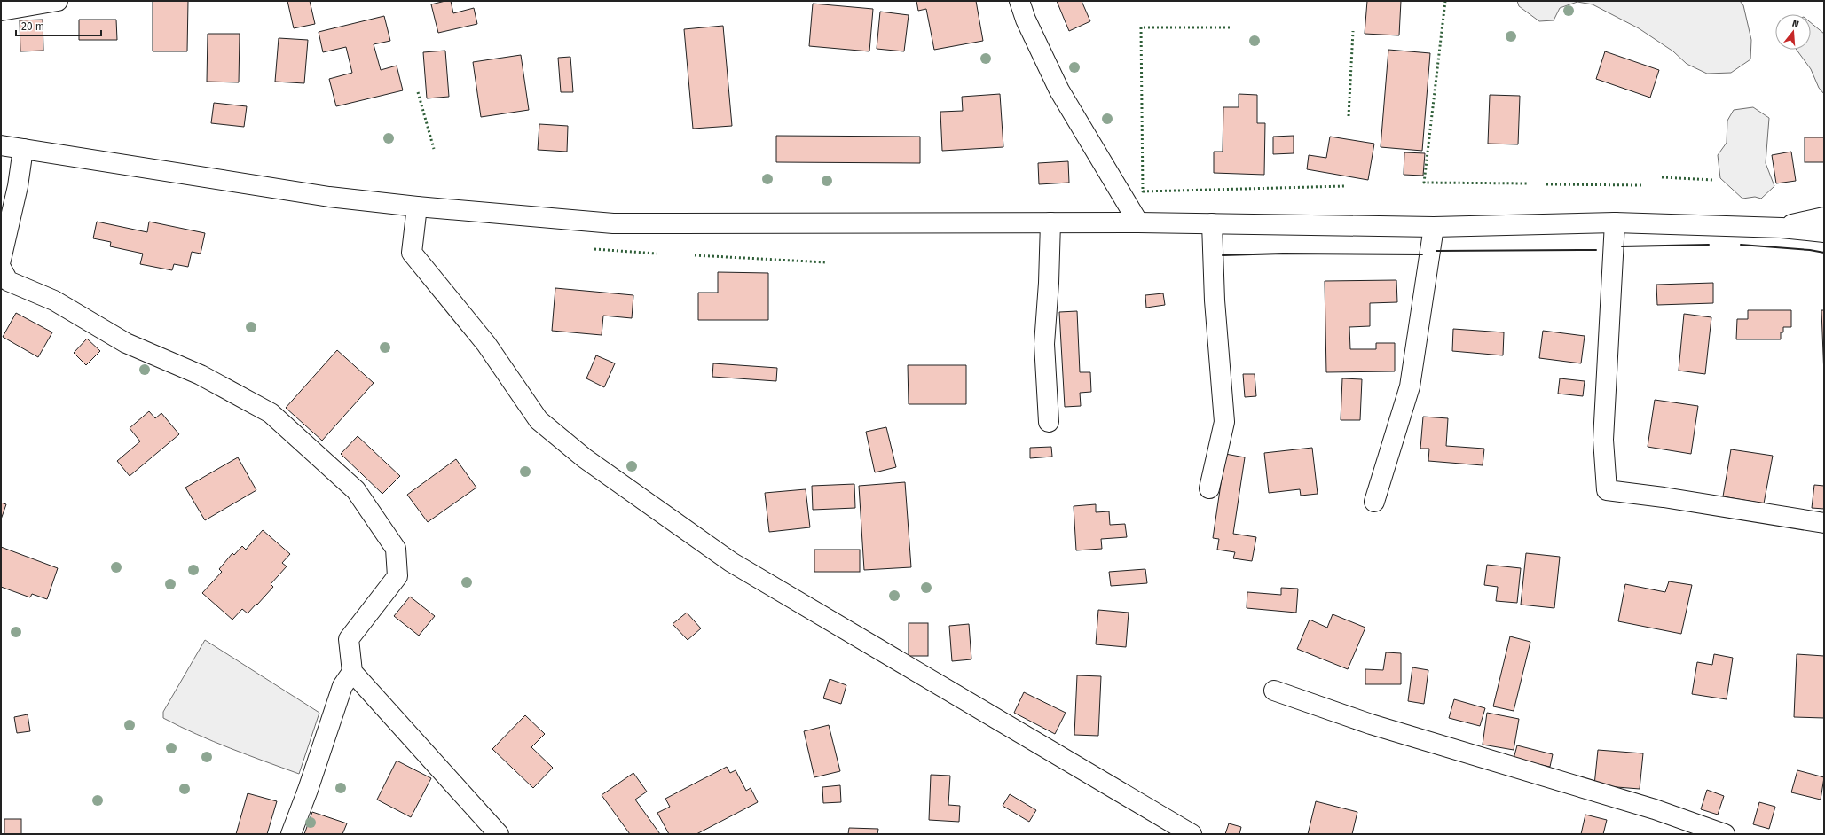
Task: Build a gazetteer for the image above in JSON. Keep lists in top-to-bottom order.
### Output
{
  "scale_bar": "20 m",
  "north": "top"
}
